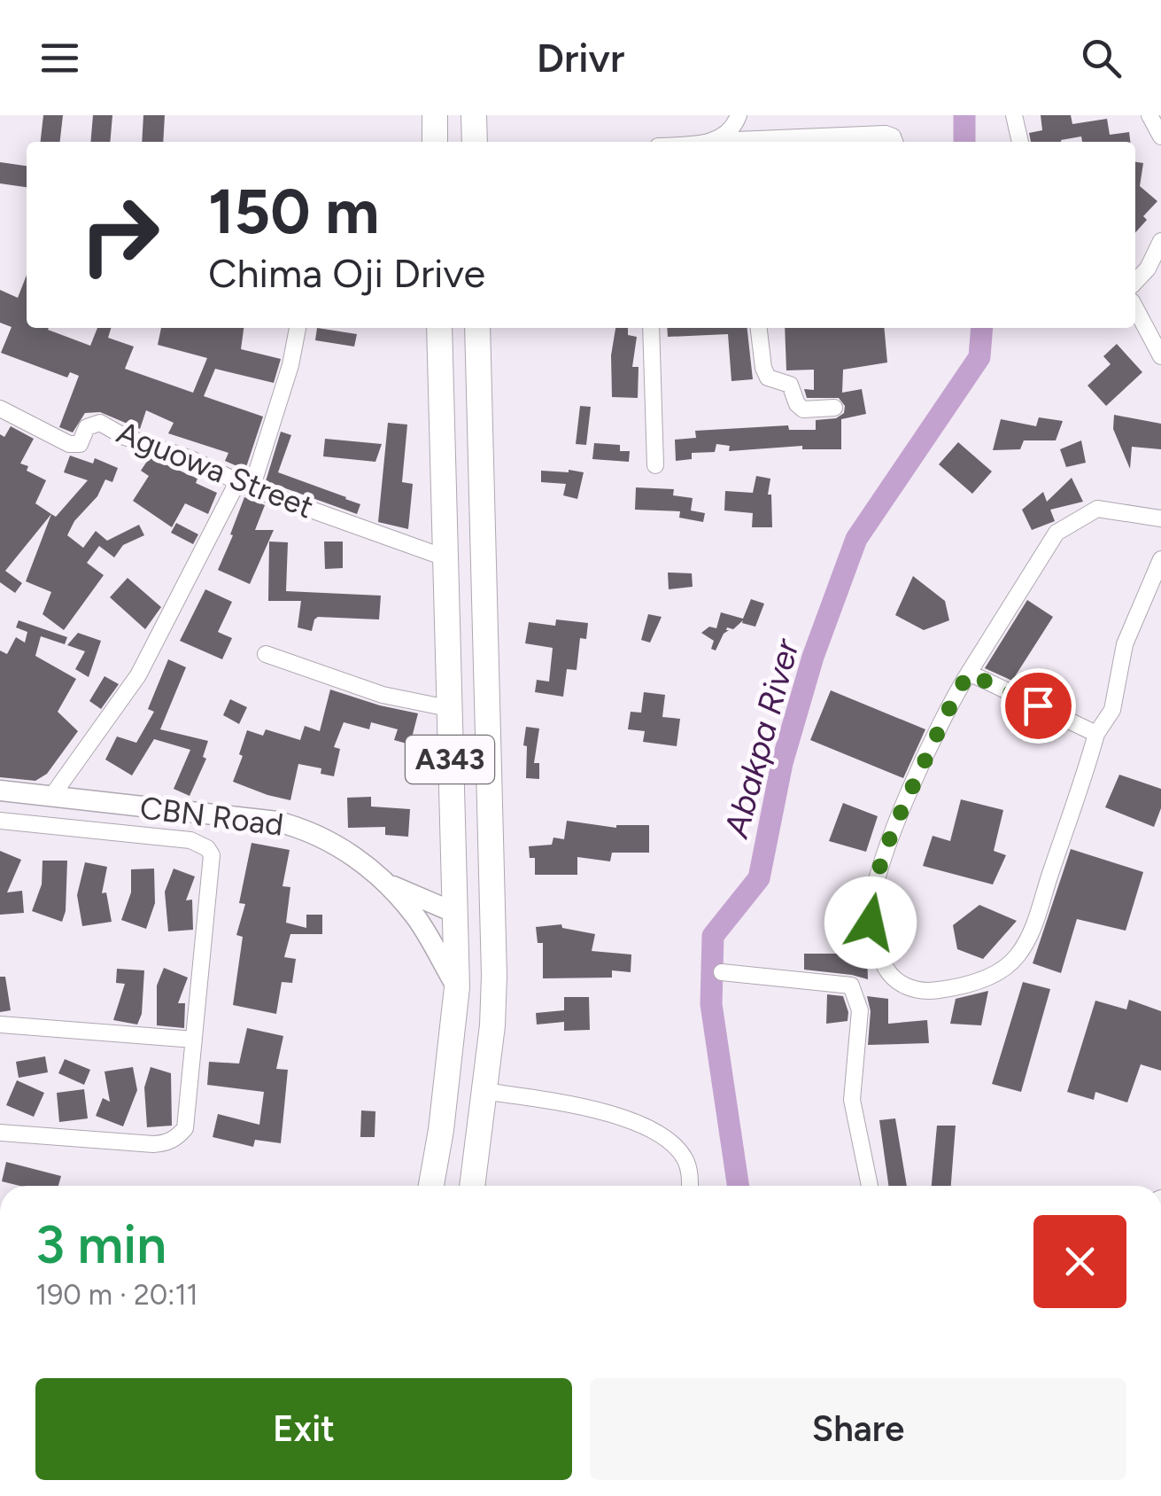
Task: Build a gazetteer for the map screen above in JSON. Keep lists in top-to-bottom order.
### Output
{
  "streets": {
    "highway": ["A343"],
    "main road": ["CBN Road"],
    "street": ["Aguowa Street"]
  },
  "crossings": [
    ["Aguowa Street", "A343"],
    ["A343", "CBN Road"]
  ],
  "water": ["Abakpa River"],
  "page": {
    "header": "Drivr",
    "turn": ["150 m", "Chima Oji Drive"],
    "heading": ["3 min", "190 m · 20:11"],
    "buttons": ["Exit", "Share"]
  }
}
